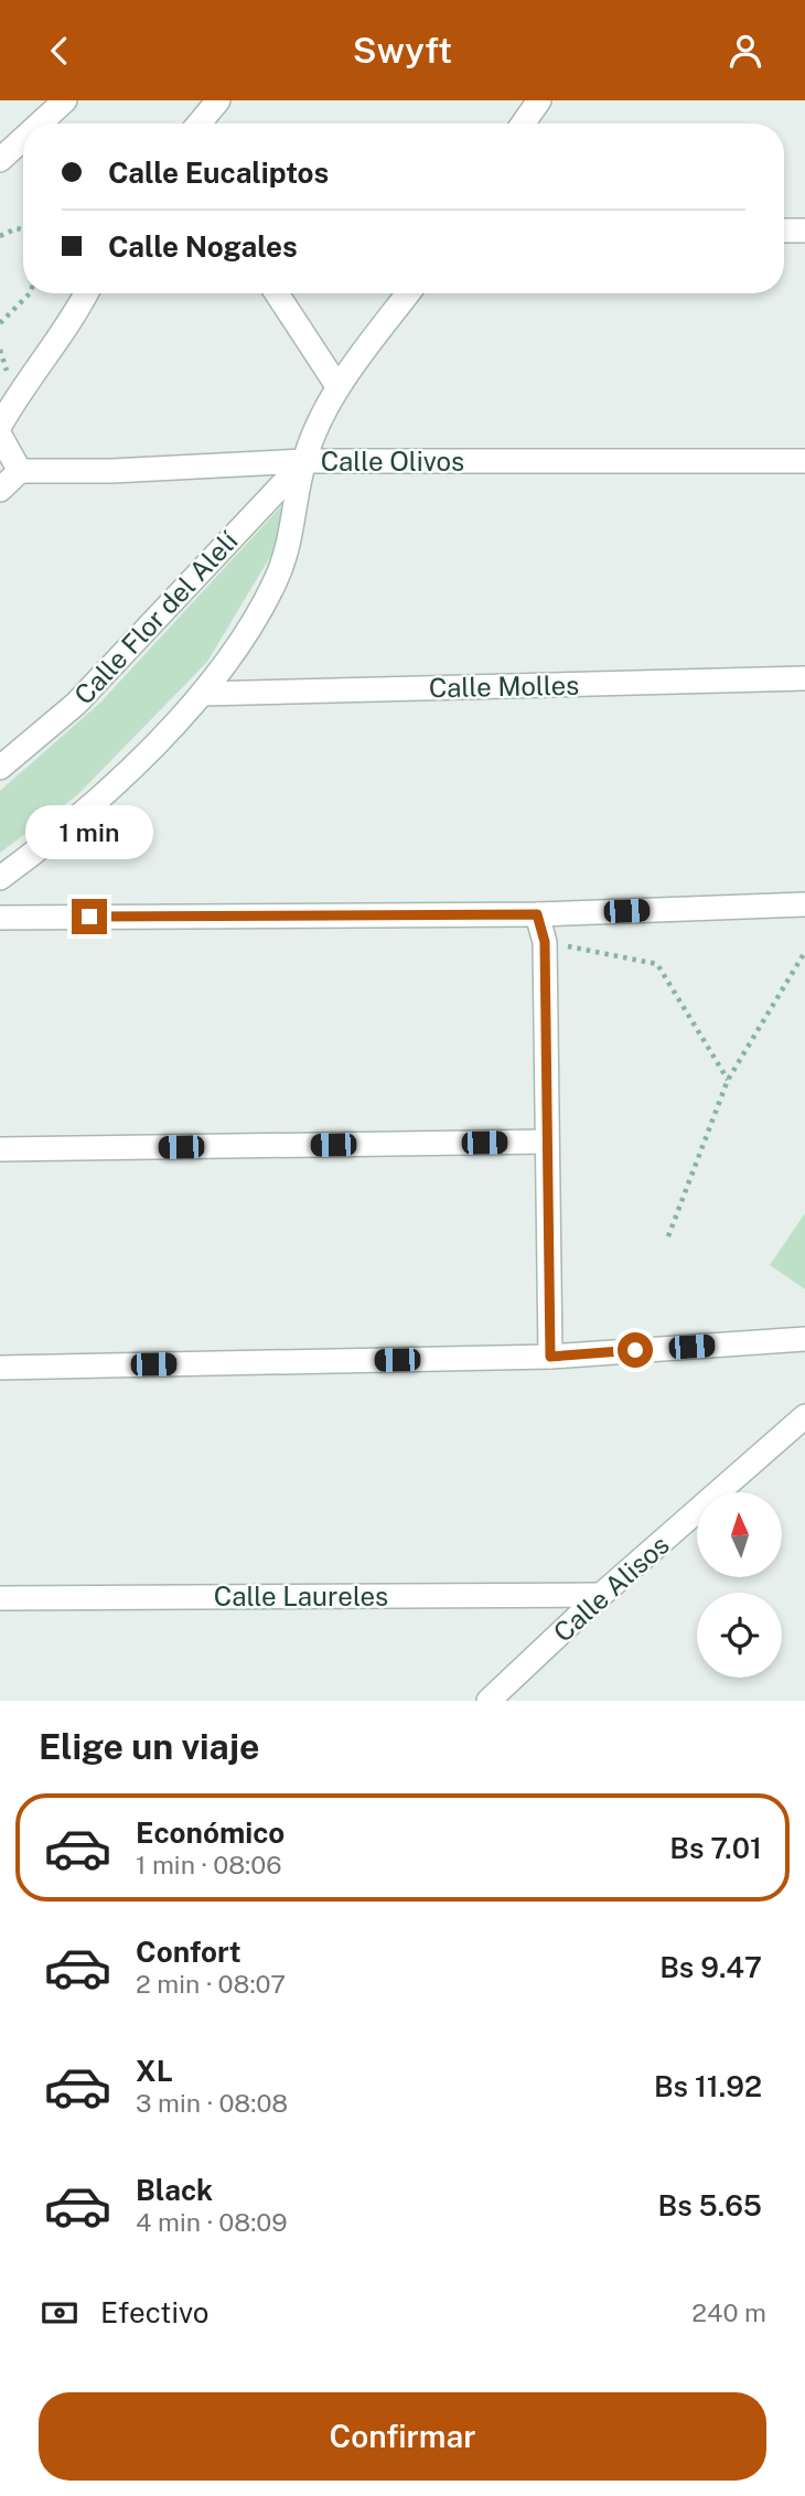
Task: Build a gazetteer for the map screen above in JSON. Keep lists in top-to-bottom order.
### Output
{
  "streets": {
    "street": [
      "Calle Olivos",
      "Calle Flor del Alelí",
      "Calle Molles",
      "Calle Alisos",
      "Calle Laureles"
    ]
  },
  "crossings": [
    ["Calle Olivos", "Calle Flor del Alelí"],
    ["Calle Alisos", "Calle Laureles"]
  ],
  "north": "top",
  "page": {
    "header": "Swyft",
    "banner": ["Calle Eucaliptos", "Calle Nogales"],
    "bubble": "1 min",
    "heading": "Elige un viaje",
    "list": [
      {
        "name": "Económico",
        "note": "1 min · 08:06",
        "value": "Bs 7.01"
      },
      {
        "name": "Confort",
        "note": "2 min · 08:07",
        "value": "Bs 9.47"
      },
      {
        "name": "XL",
        "note": "3 min · 08:08",
        "value": "Bs 11.92"
      },
      {
        "name": "Black",
        "note": "4 min · 08:09",
        "value": "Bs 5.65"
      }
    ],
    "pay": ["Efectivo", "240 m"],
    "buttons": "Confirmar"
  }
}
